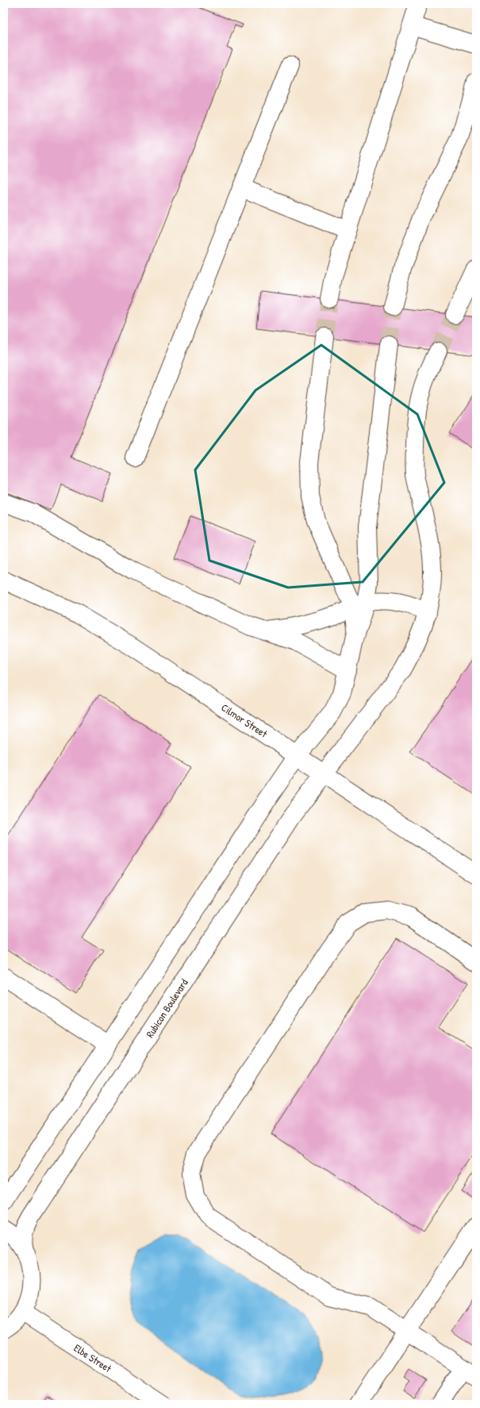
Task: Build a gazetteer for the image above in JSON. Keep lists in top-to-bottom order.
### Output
{
  "streets": {
    "street": ["Cilmor Street", "Rubicon Boulevard", "Elbe Street"]
  },
  "crossings": [
    ["Cilmor Street", "Rubicon Boulevard"]
  ]
}
